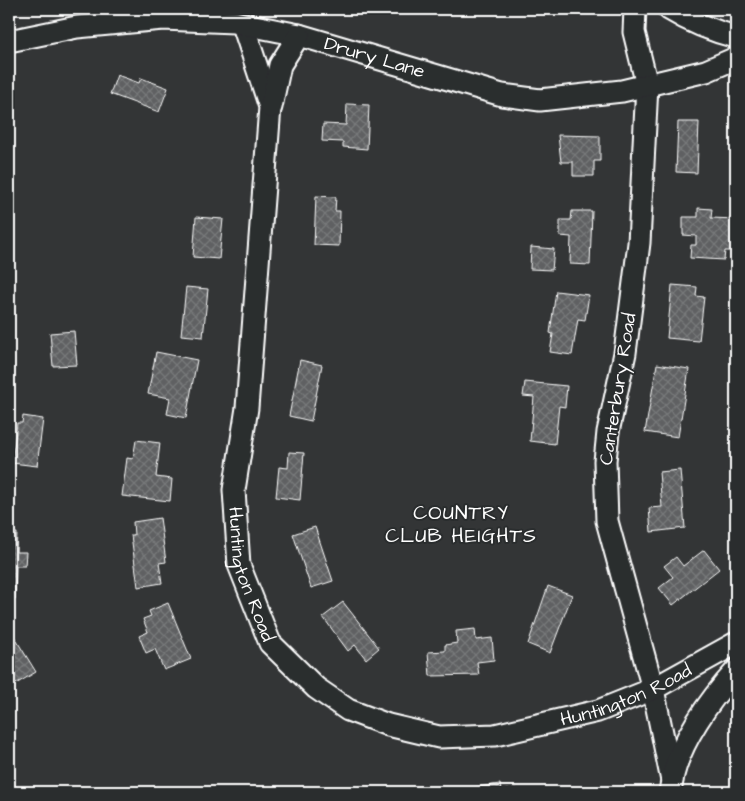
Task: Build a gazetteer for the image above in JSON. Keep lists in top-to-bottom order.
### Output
{
  "streets": {
    "street": ["Drury Lane", "Canterbury Road", "Huntington Road"]
  },
  "crossings": [
    ["Drury Lane", "Canterbury Road"],
    ["Drury Lane", "Huntington Road"],
    ["Canterbury Road", "Huntington Road"]
  ],
  "districts": ["COUNTRY CLUB HEIGHTS"]
}
